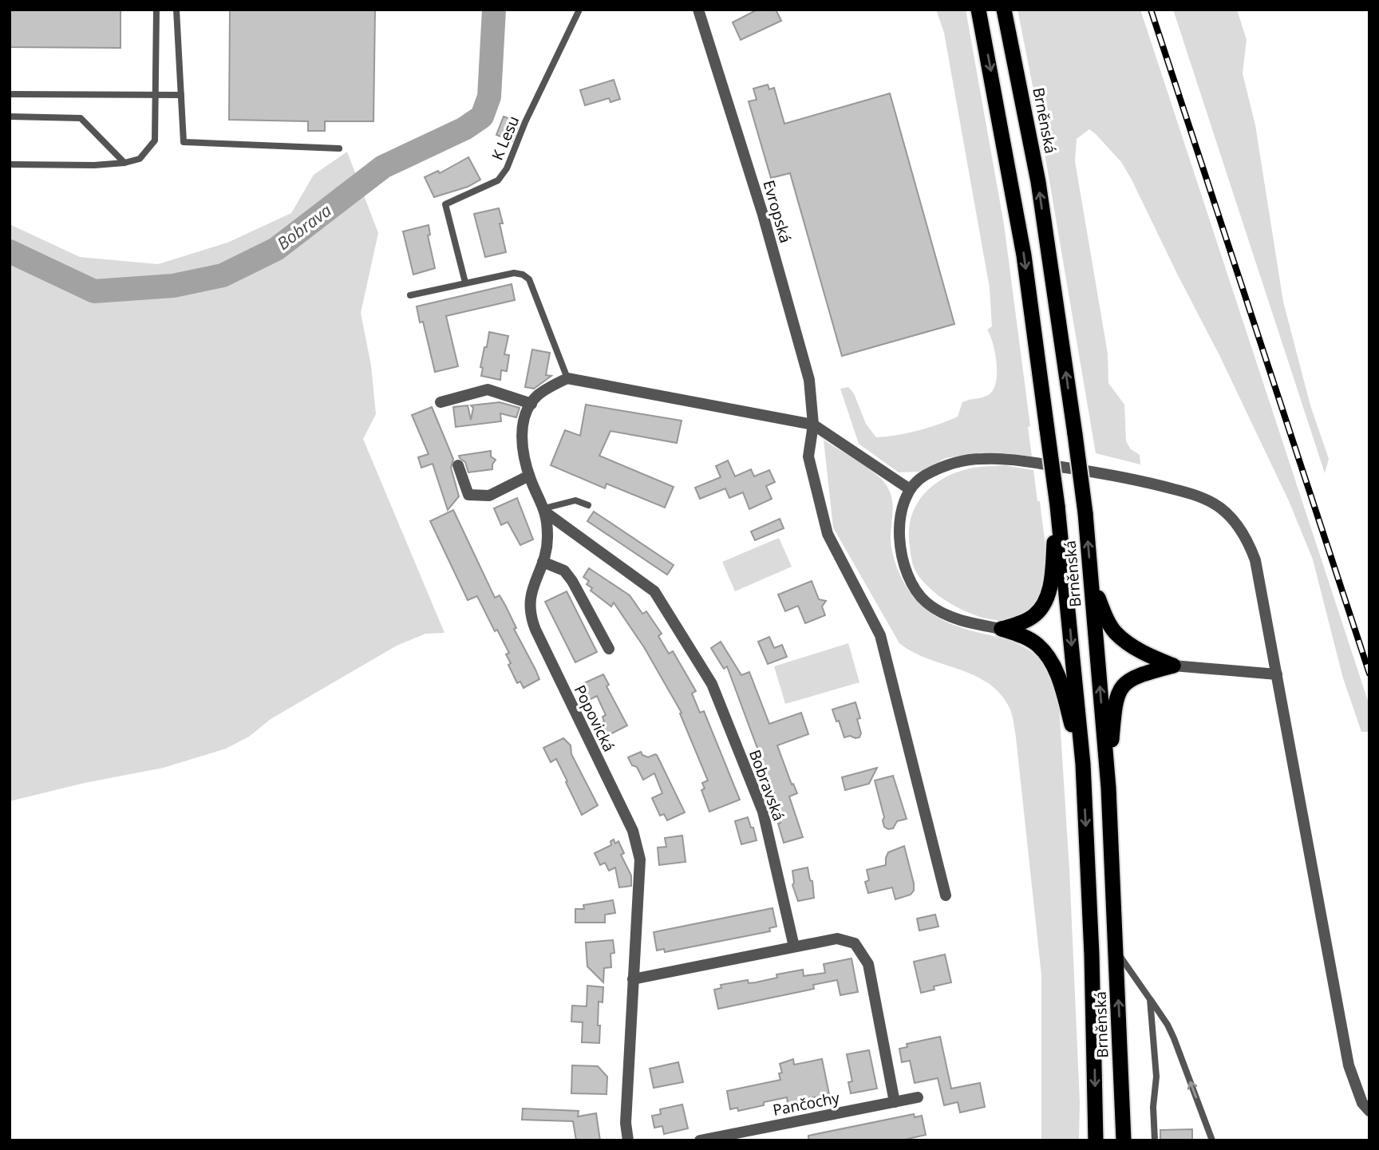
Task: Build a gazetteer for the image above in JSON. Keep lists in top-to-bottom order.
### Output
{
  "streets": {
    "highway": ["Brněnská"],
    "street": [
      "Evropská",
      "Popovická",
      "Bobravská",
      "Pančochy"
    ],
    "lane": ["K Lesu"]
  },
  "crossings": [
    ["Popovická", "Bobravská"]
  ],
  "water": ["Bobrava"]
}
